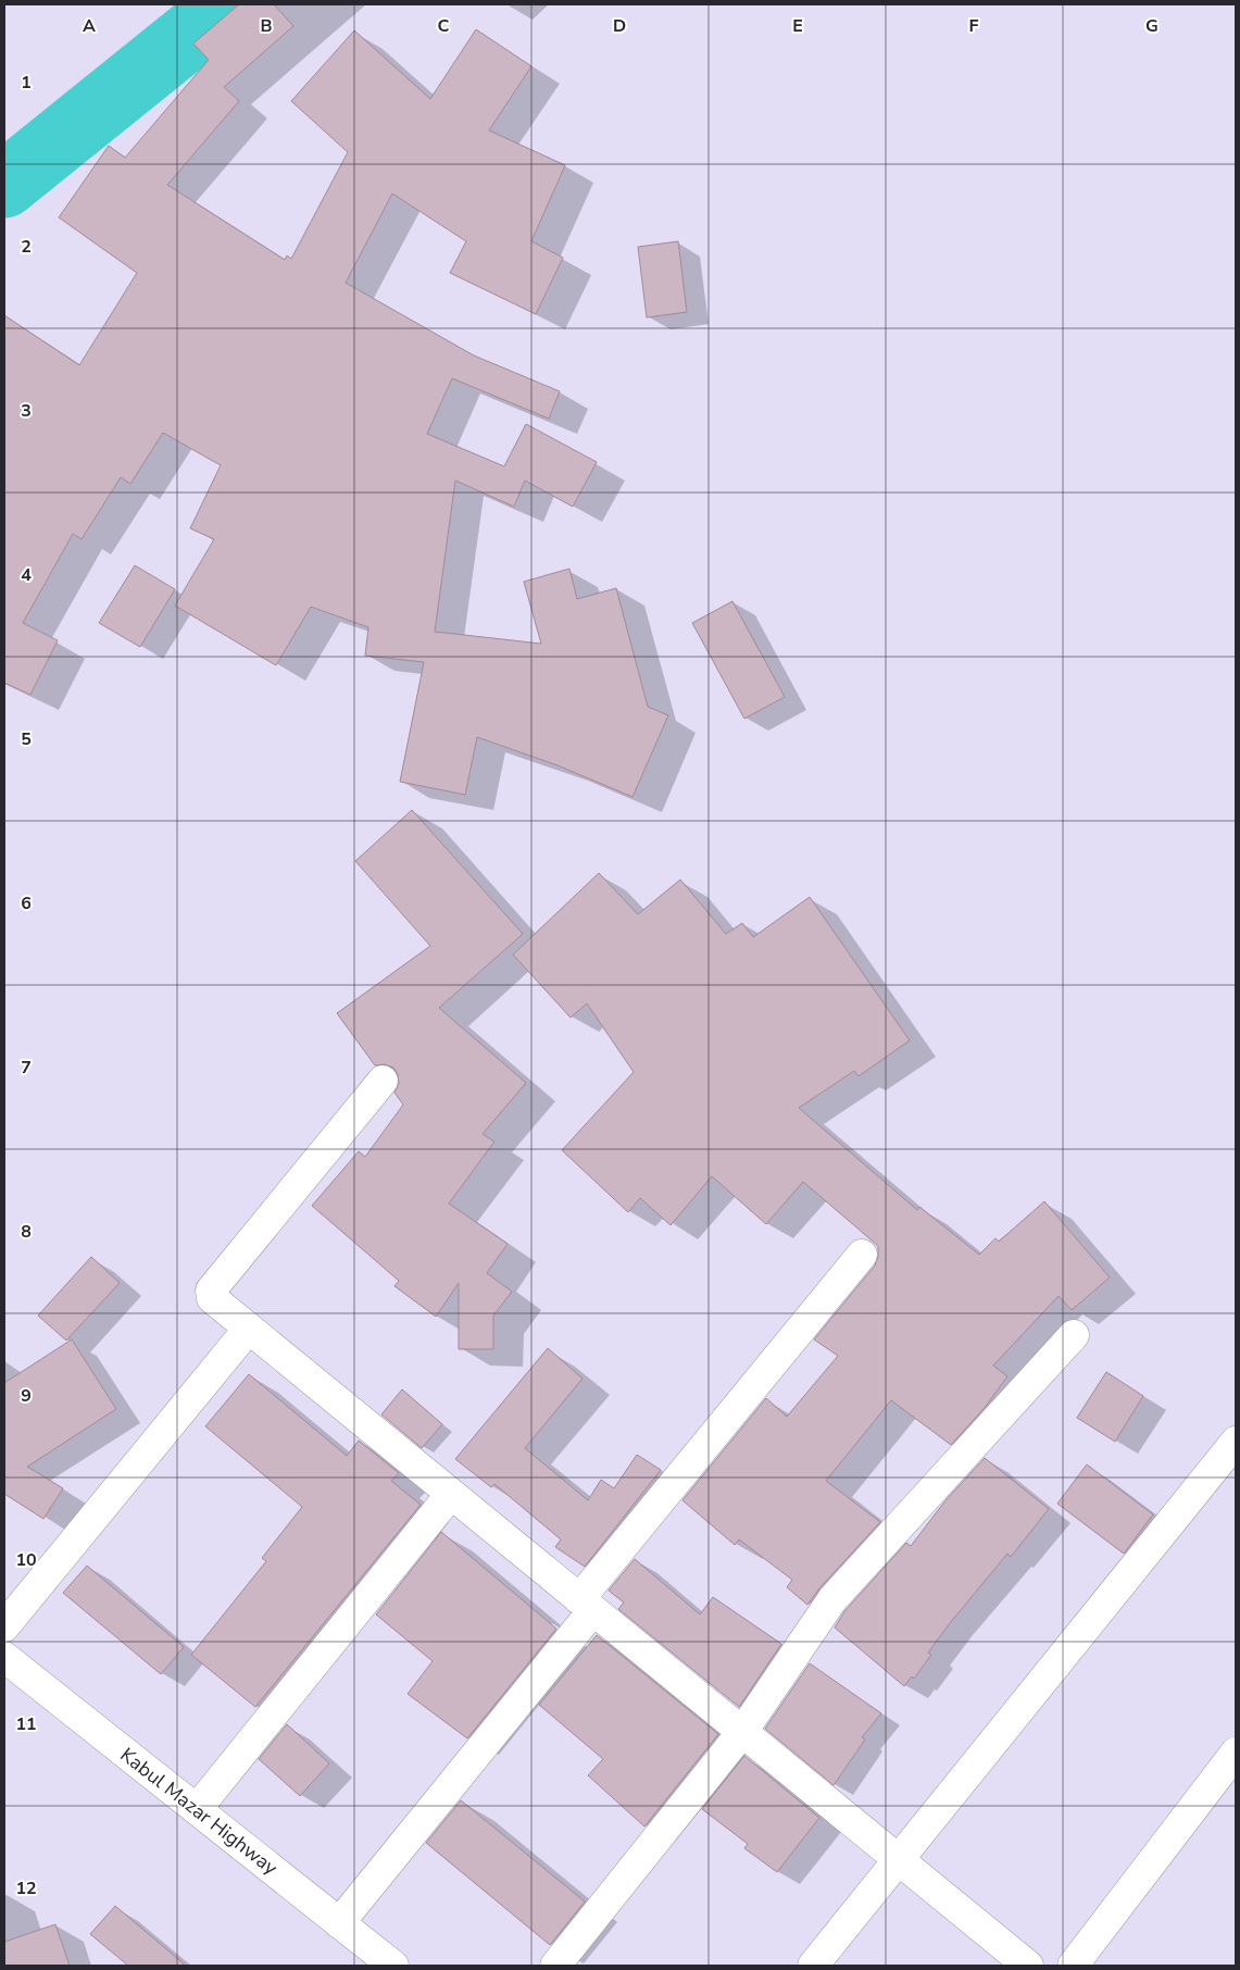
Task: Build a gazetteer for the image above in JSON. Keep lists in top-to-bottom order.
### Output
{
  "streets": {
    "main road": ["Kabul Mazar Highway"]
  },
  "grid": {
    "columns": [
      "A",
      "B",
      "C",
      "D",
      "E",
      "F",
      "G"
    ],
    "rows": [
      "1",
      "2",
      "3",
      "4",
      "5",
      "6",
      "7",
      "8",
      "9",
      "10",
      "11",
      "12"
    ]
  }
}
